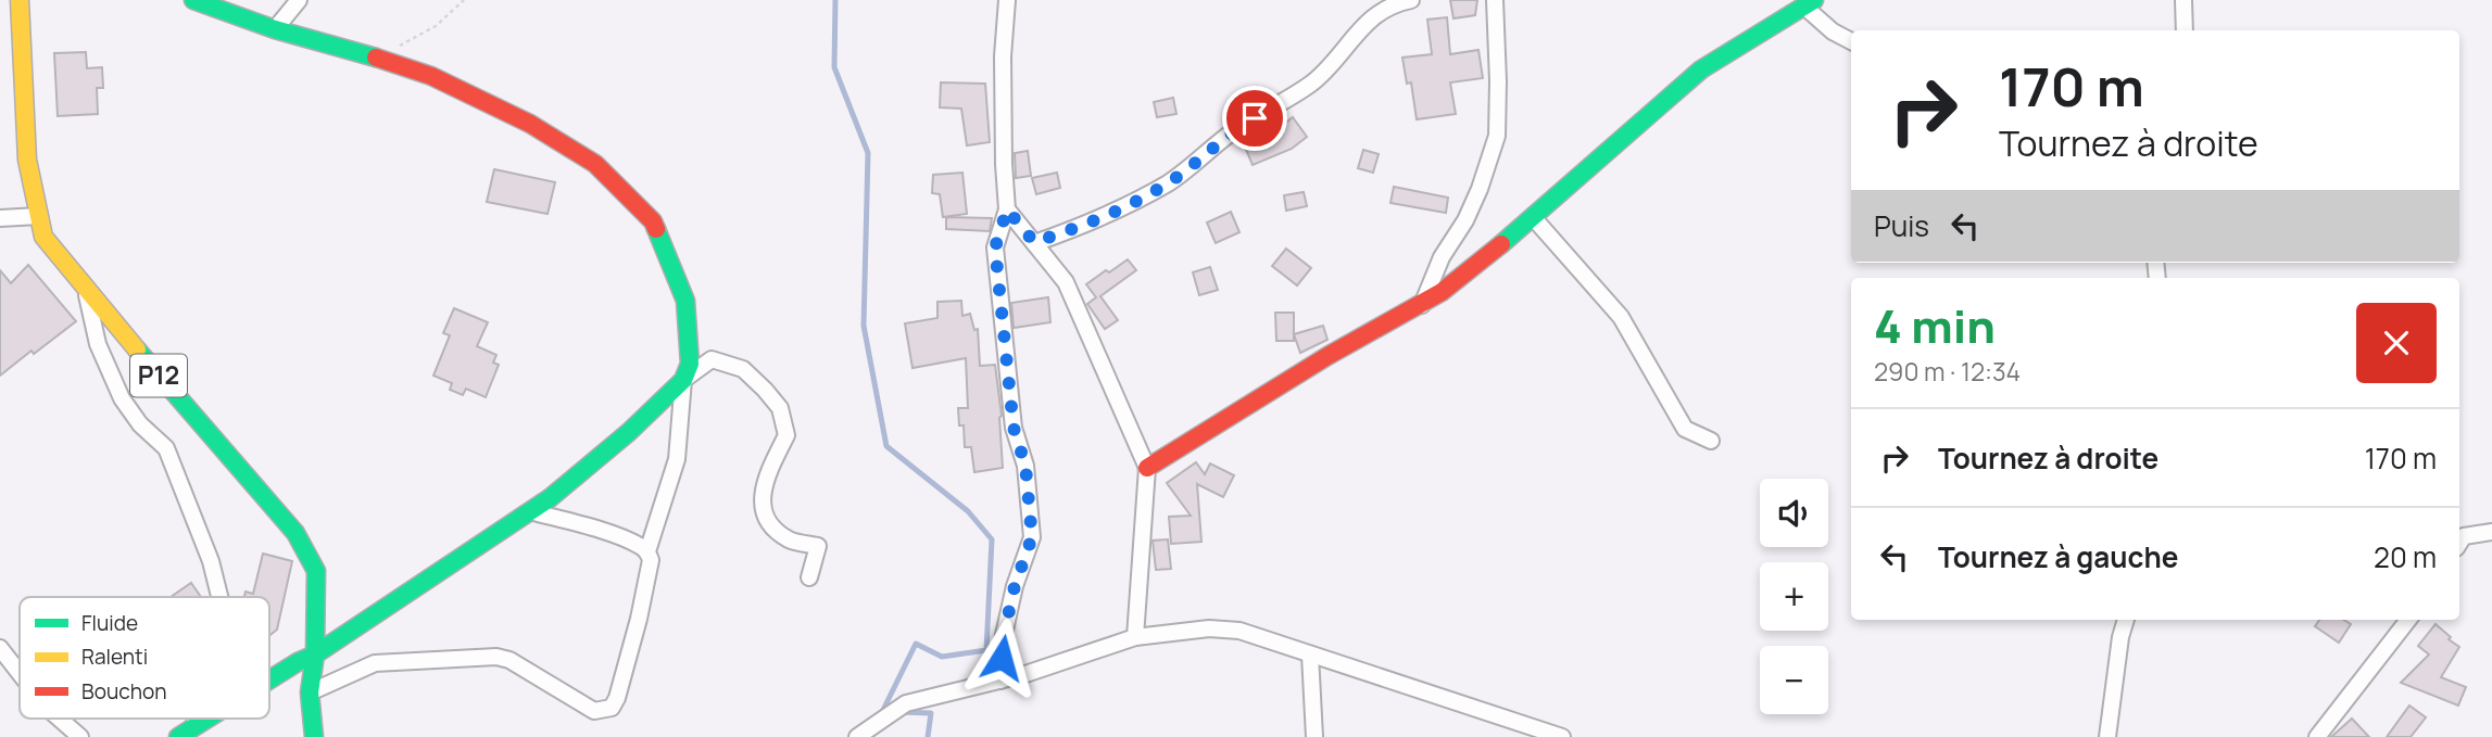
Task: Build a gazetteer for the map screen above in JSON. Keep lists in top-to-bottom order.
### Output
{
  "streets": {
    "street": ["P12"]
  },
  "legend": ["Fluide", "Ralenti", "Bouchon"],
  "page": {
    "turn": ["170 m", "Tournez à droite"],
    "then": "Puis",
    "heading": ["4 min", "290 m · 12:34"],
    "list": [
      {
        "name": "Tournez à droite",
        "value": "170 m"
      },
      {
        "name": "Tournez à gauche",
        "value": "20 m"
      }
    ],
    "map_buttons": ["+", "−"]
  }
}
